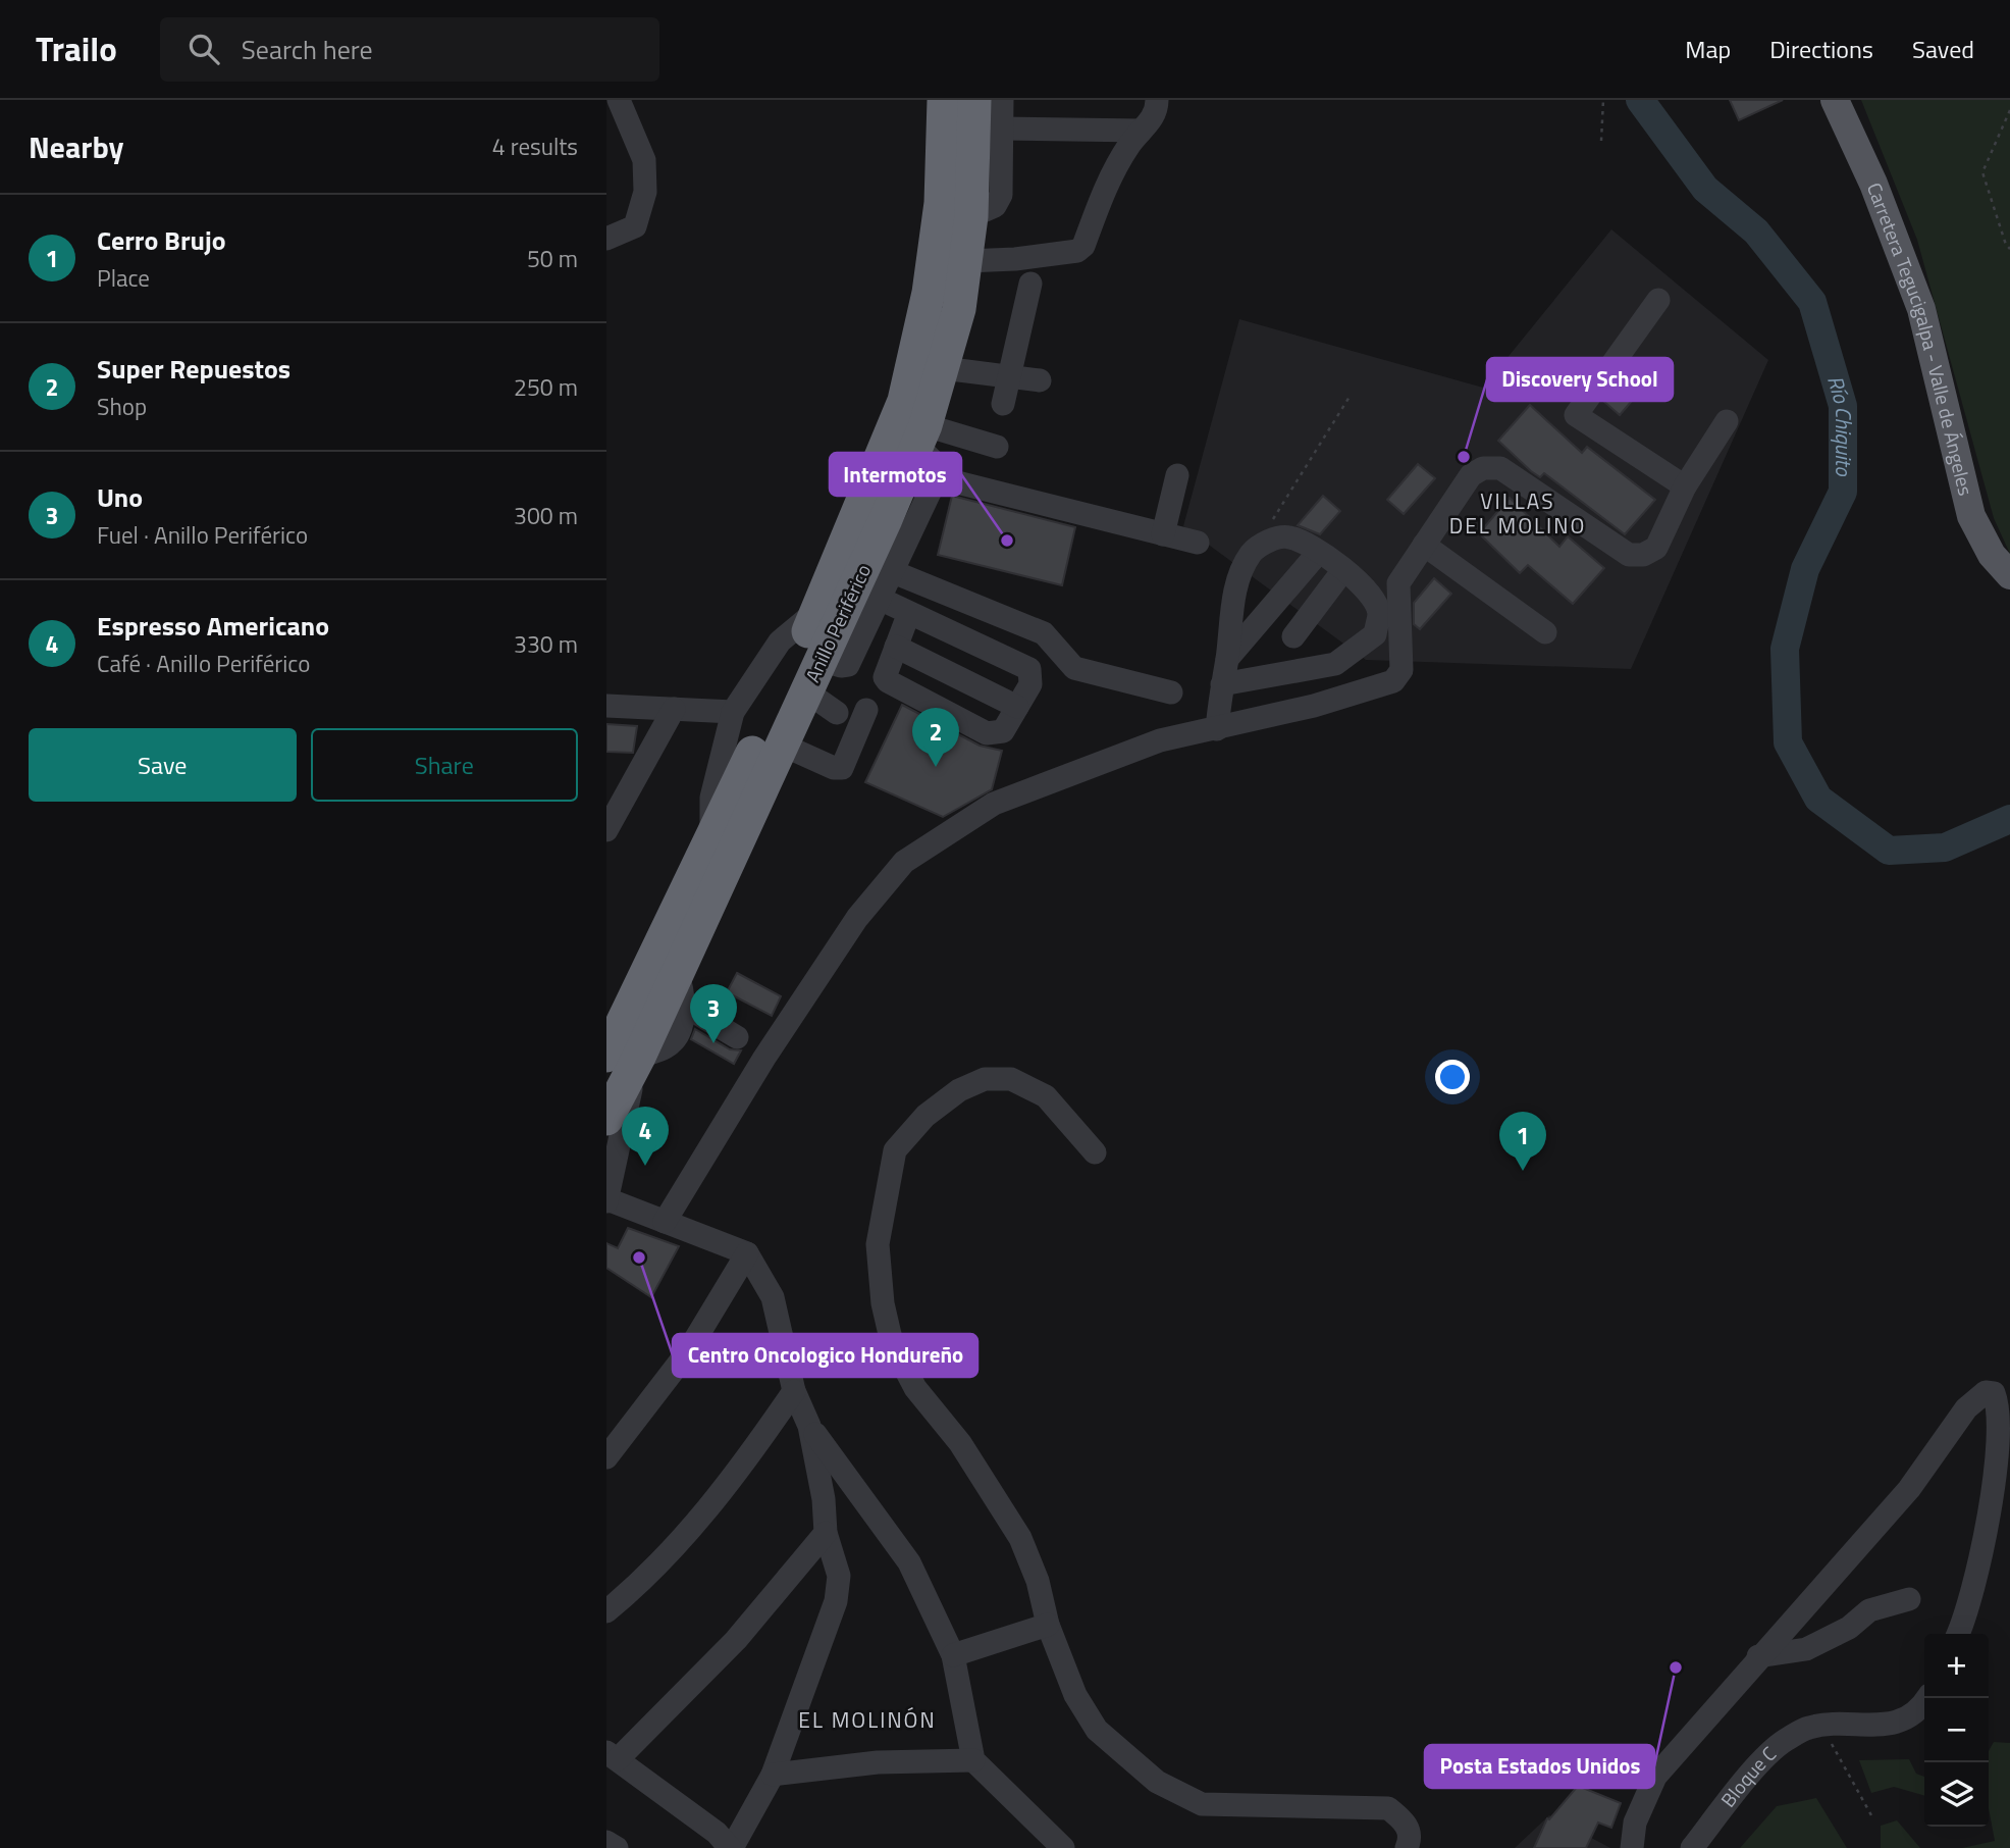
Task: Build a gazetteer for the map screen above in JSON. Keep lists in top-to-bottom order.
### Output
{
  "streets": {
    "highway": ["Anillo Periférico"],
    "main road": ["Carretera Tegucigalpa - Valle de Ángeles"],
    "street": ["Bloque C"]
  },
  "districts": ["VILLAS DEL MOLINO", "EL MOLINÓN"],
  "water": ["Río Chiquito"],
  "places": [
    "Discovery School",
    "Intermotos",
    "Centro Oncologico Hondureño",
    "Posta Estados Unidos"
  ],
  "page": {
    "header": "Trailo",
    "search": "Search here",
    "nav": ["Map", "Directions", "Saved"],
    "heading": ["Nearby", "4 results"],
    "list": [
      {
        "mark": "1",
        "name": "Cerro Brujo",
        "note": "Place",
        "value": "50 m"
      },
      {
        "mark": "2",
        "name": "Super Repuestos",
        "note": "Shop",
        "value": "250 m"
      },
      {
        "mark": "3",
        "name": "Uno",
        "note": "Fuel · Anillo Periférico",
        "value": "300 m"
      },
      {
        "mark": "4",
        "name": "Espresso Americano",
        "note": "Café · Anillo Periférico",
        "value": "330 m"
      }
    ],
    "buttons": ["Save", "Share"],
    "pins": [
      "2",
      "3",
      "4",
      "1"
    ],
    "map_buttons": ["+", "−"]
  }
}
